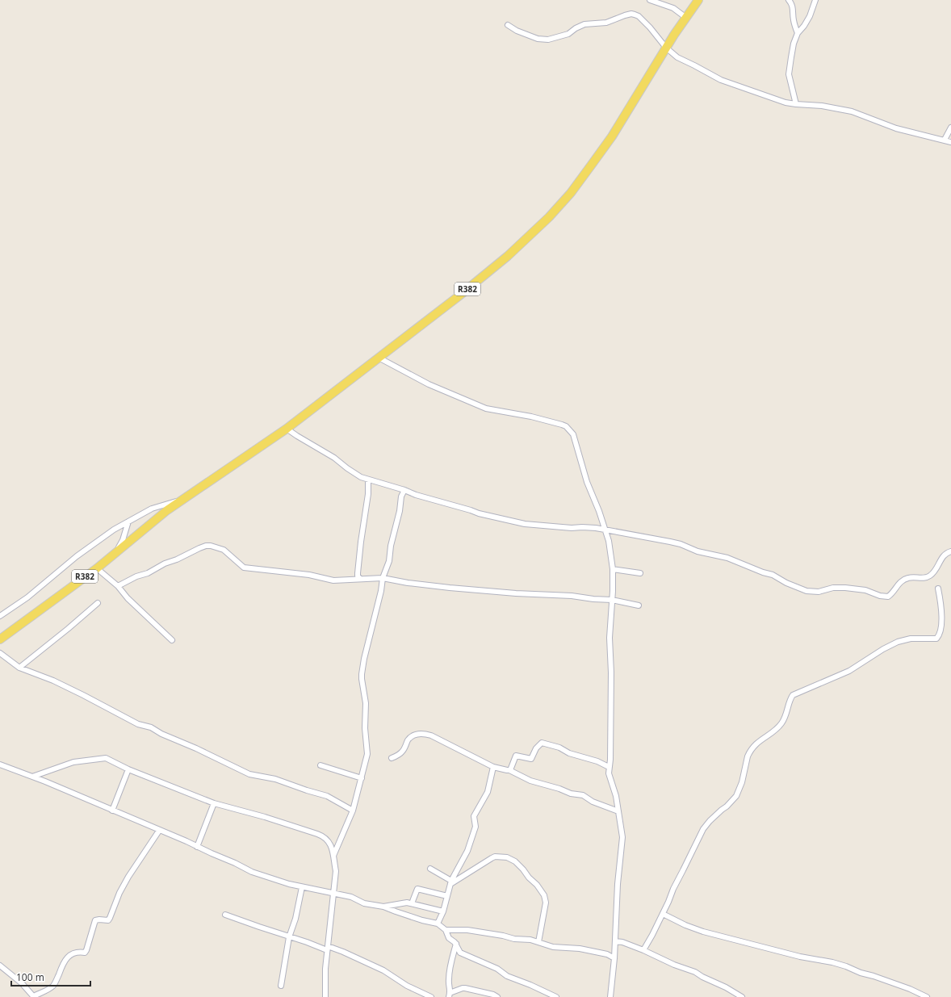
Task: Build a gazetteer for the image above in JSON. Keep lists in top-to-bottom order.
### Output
{
  "streets": {
    "main road": ["R382"]
  },
  "scale_bar": "100 m"
}
